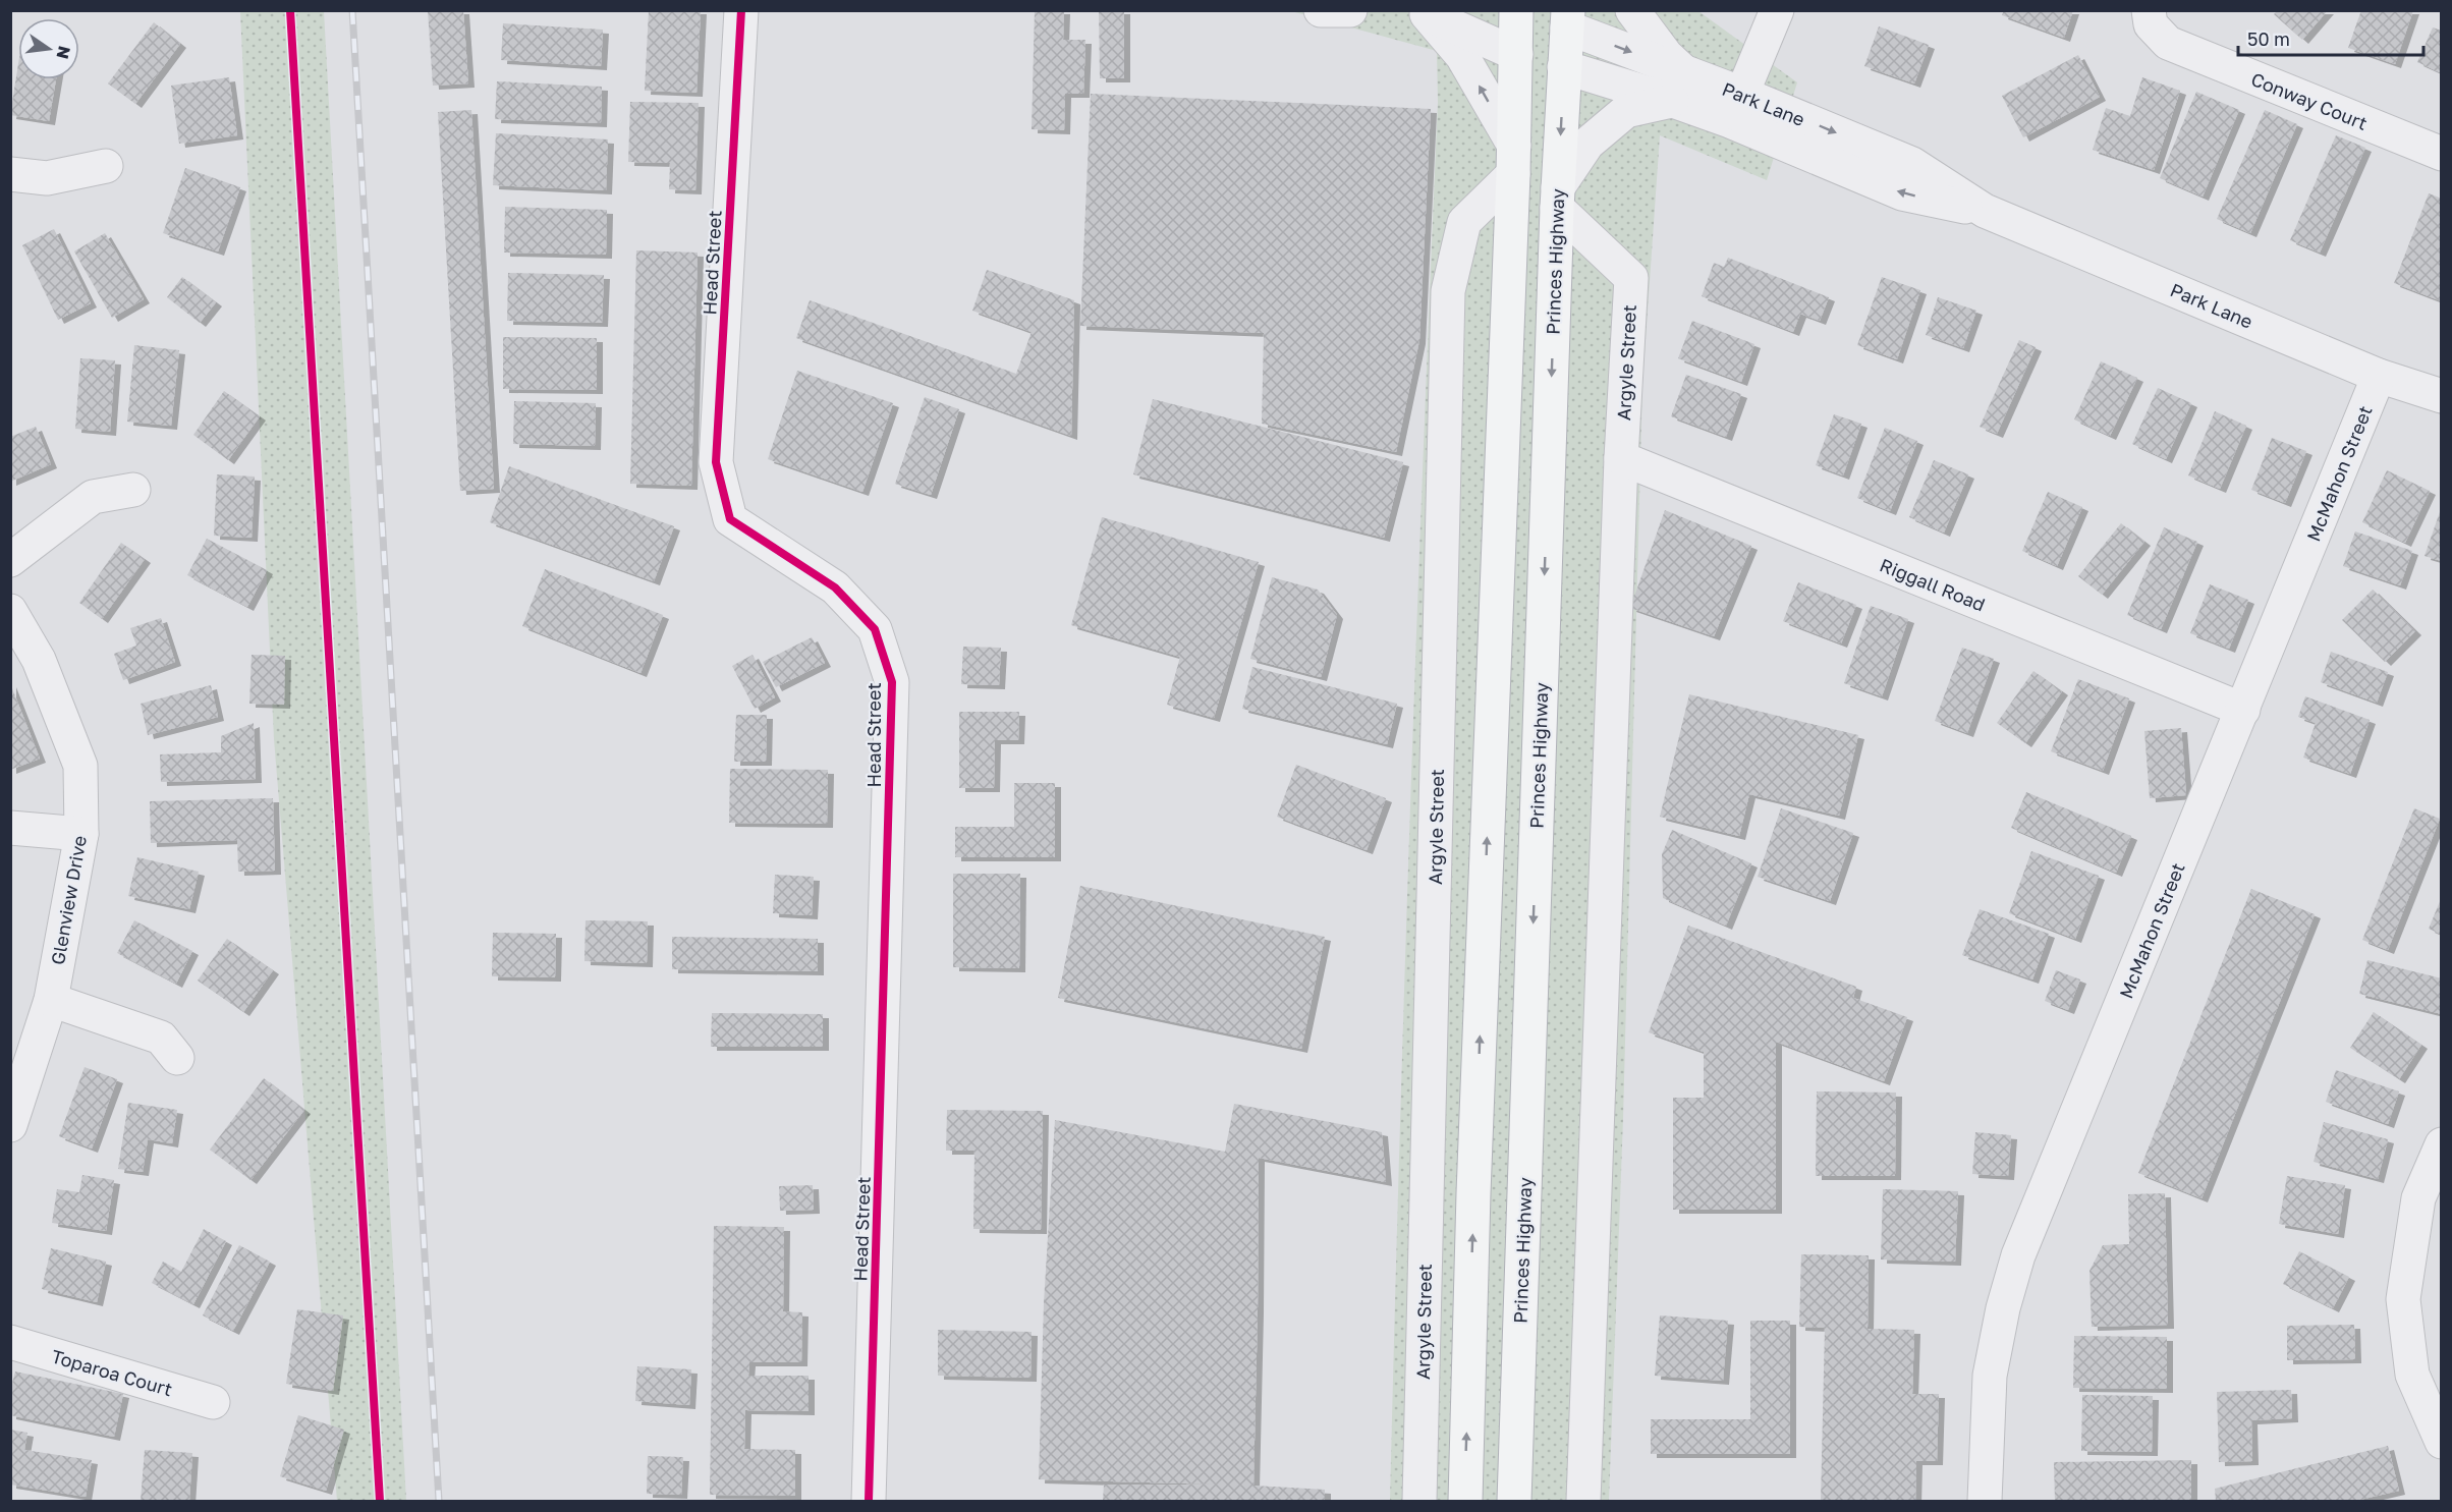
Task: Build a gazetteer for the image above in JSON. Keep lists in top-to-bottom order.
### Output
{
  "streets": {
    "highway": ["Princes Highway"],
    "street": [
      "Conway Court",
      "Park Lane",
      "Head Street",
      "Argyle Street",
      "McMahon Street",
      "Riggall Road",
      "Glenview Drive",
      "Toparoa Court"
    ]
  },
  "crossings": [
    ["Park Lane", "Princes Highway"],
    ["Park Lane", "McMahon Street"],
    ["Princes Highway", "Argyle Street"],
    ["Argyle Street", "Riggall Road"],
    ["McMahon Street", "Riggall Road"]
  ],
  "scale_bar": "50 m",
  "north": "right"
}
